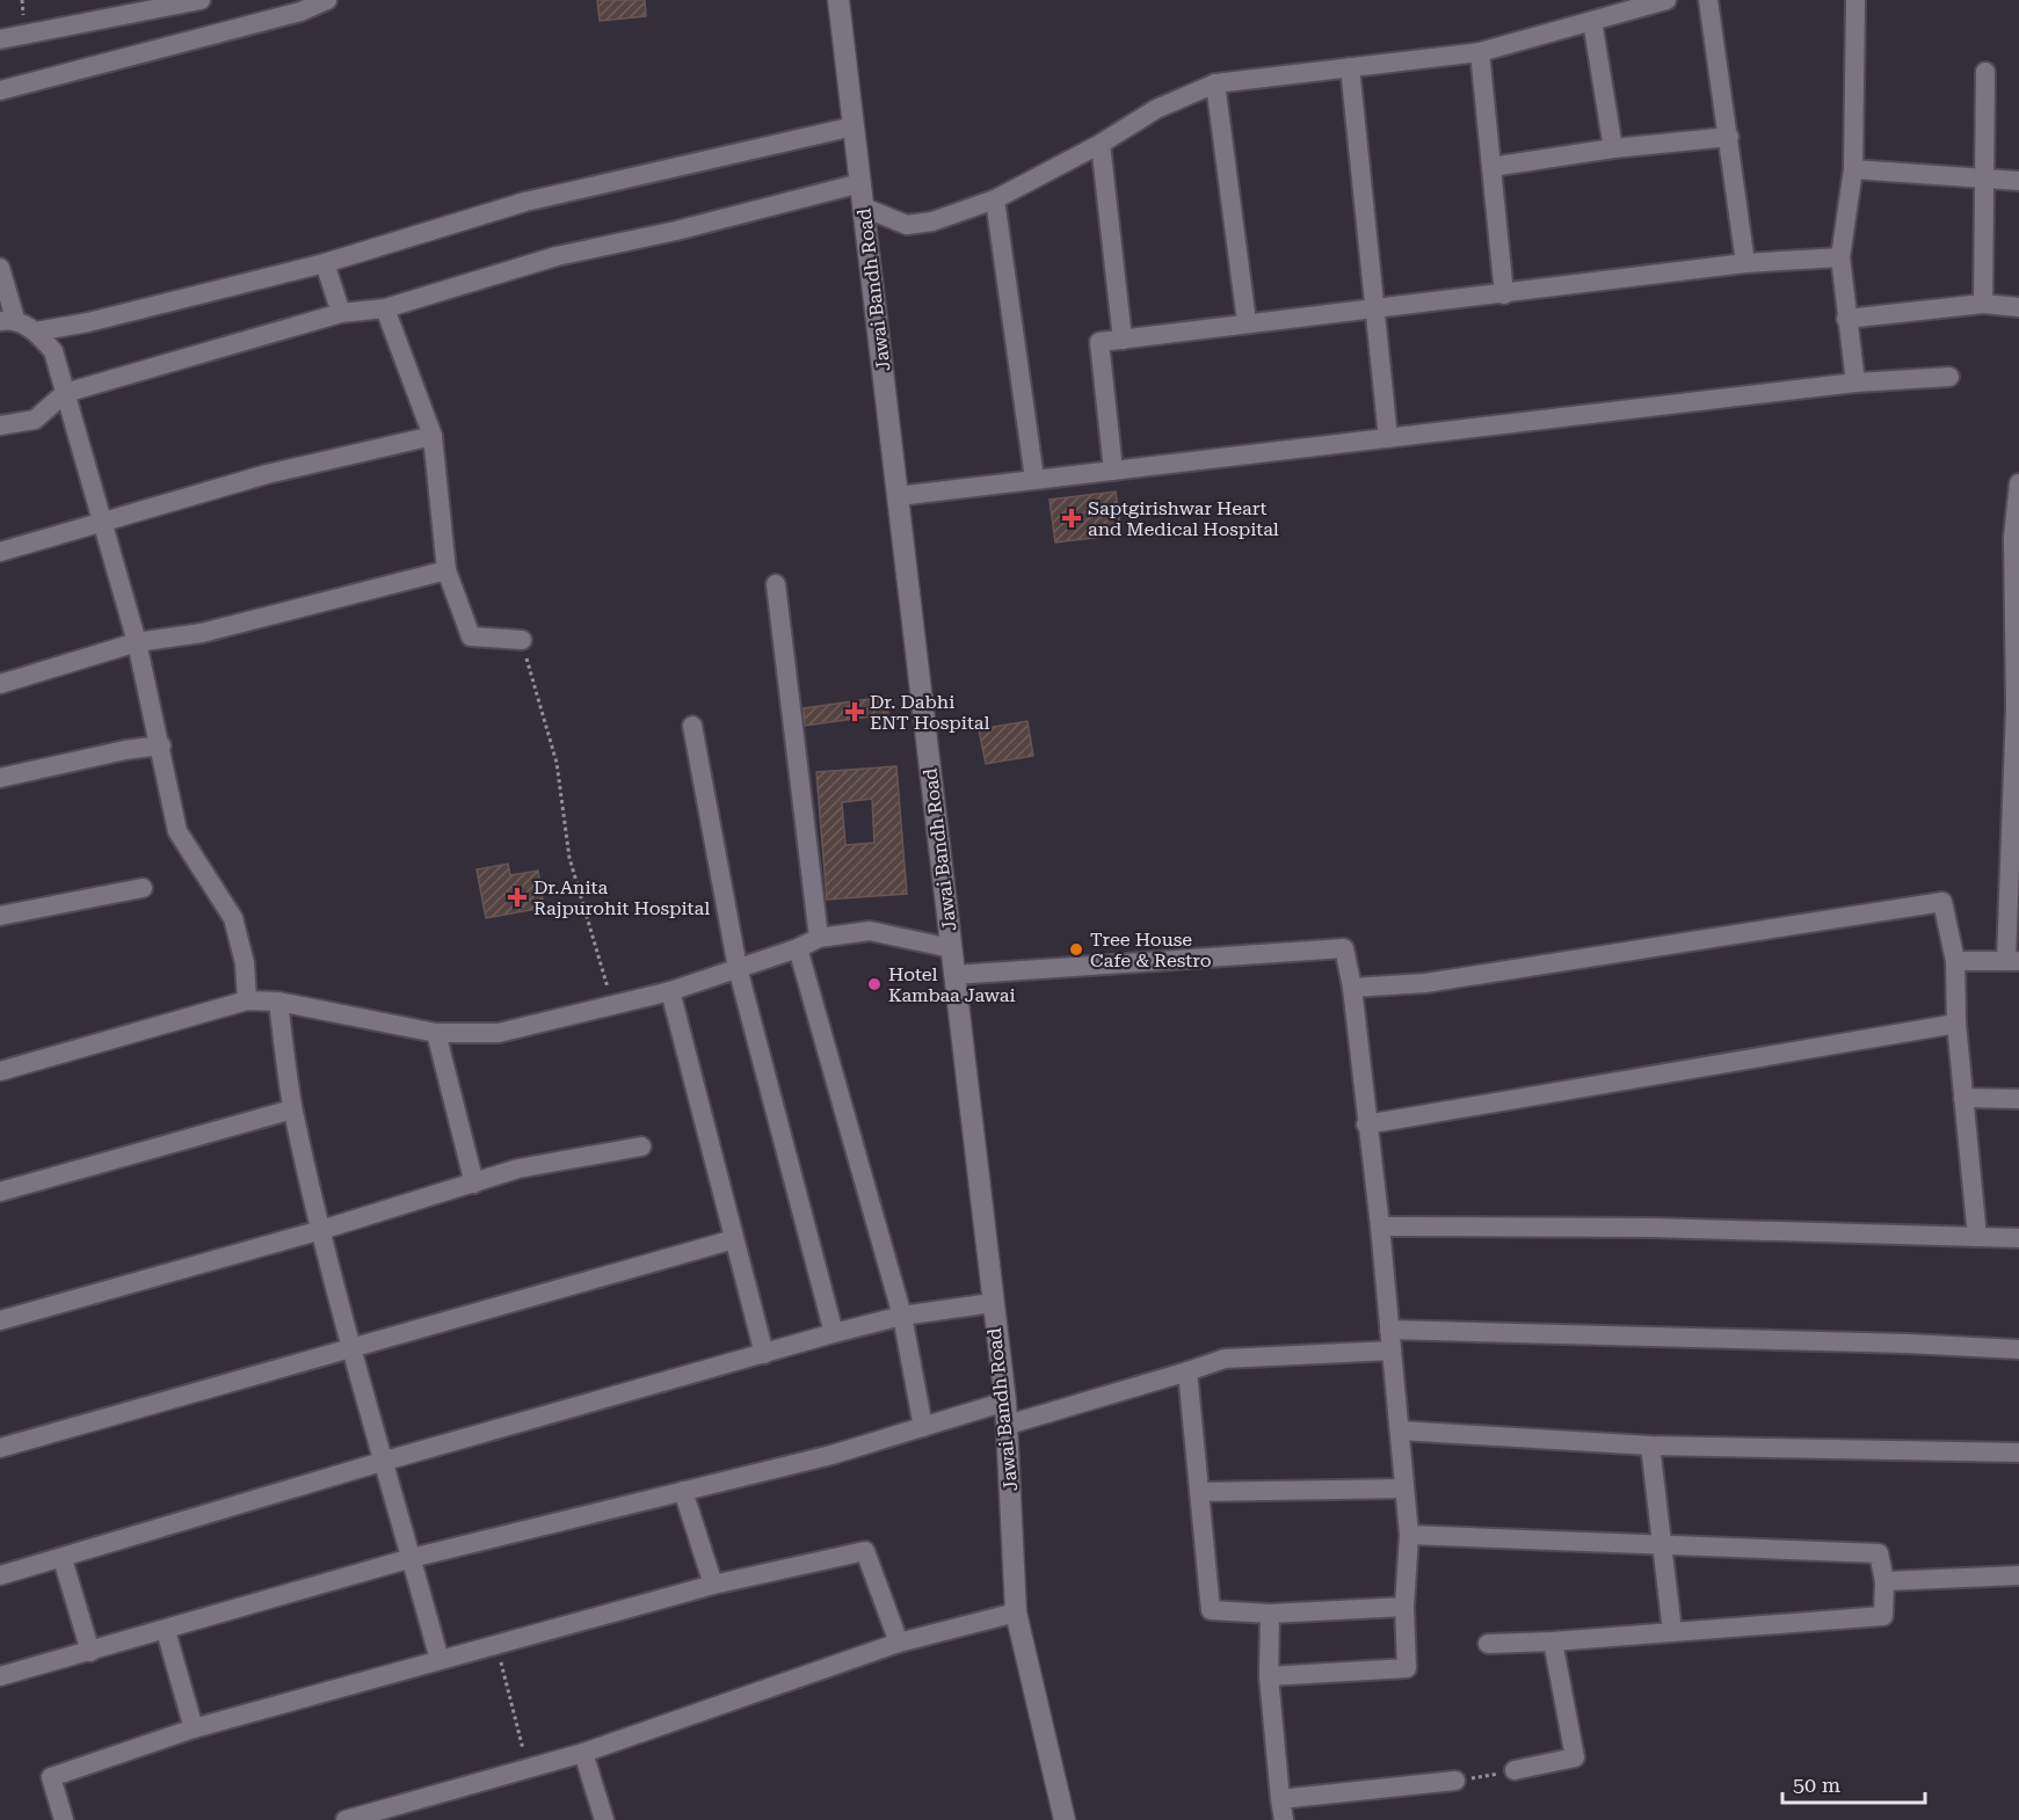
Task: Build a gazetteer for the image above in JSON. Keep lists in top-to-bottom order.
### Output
{
  "streets": {
    "street": ["Jawai Bandh Road"]
  },
  "places": {
    "health": ["Saptgirishwar Heart and Medical Hospital", "Dr. Dabhi ENT Hospital", "Dr.Anita Rajpurohit Hospital"],
    "other": ["Tree House Cafe & Restro", "Hotel Kambaa Jawai"]
  },
  "scale_bar": "50 m"
}
